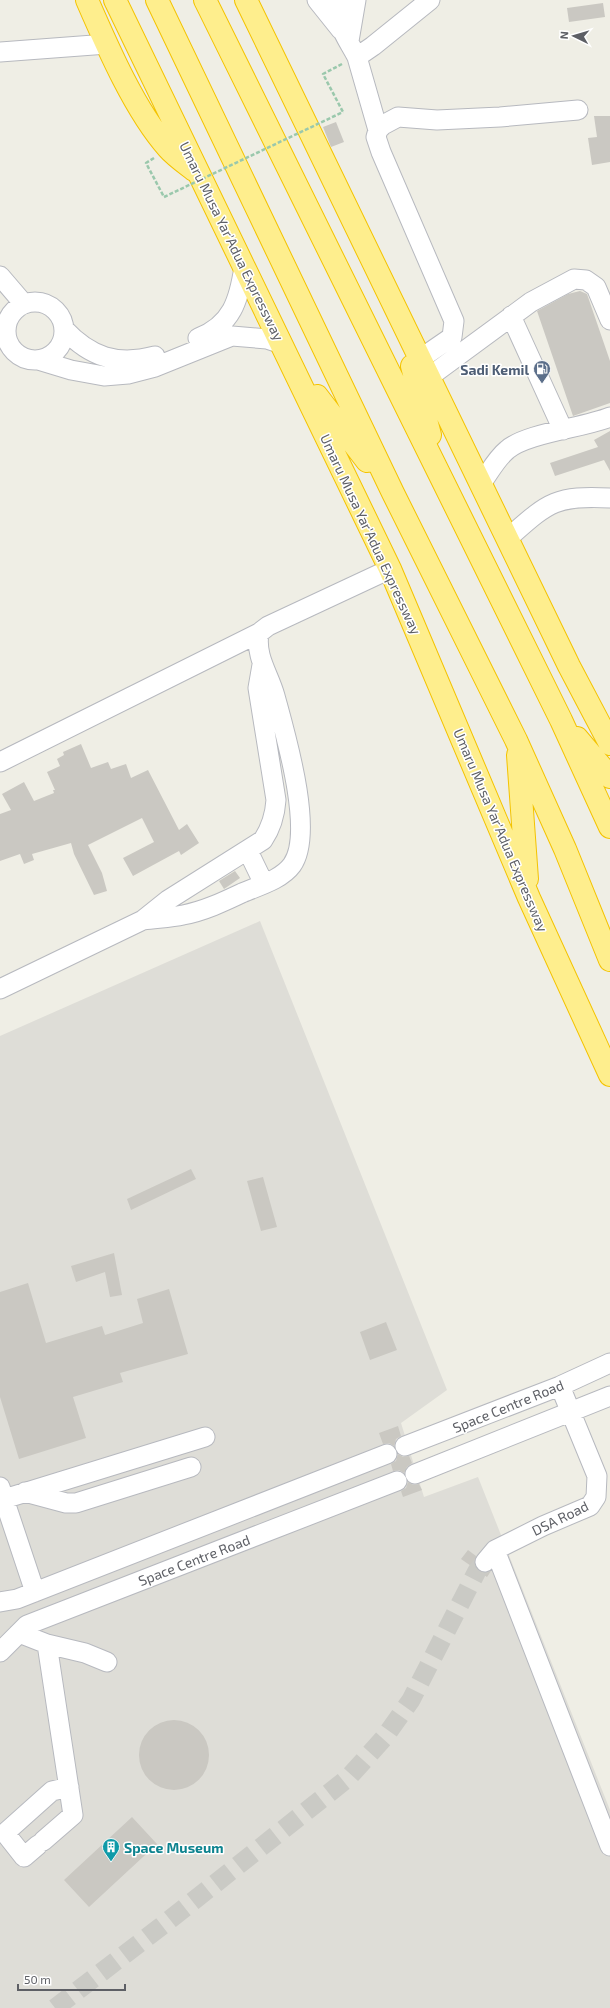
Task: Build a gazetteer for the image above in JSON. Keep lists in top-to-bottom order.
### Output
{
  "streets": {
    "highway": ["Umaru Musa Yar'Adua Expressway"],
    "street": ["Space Centre Road", "DSA Road"]
  },
  "crossings": [
    ["Space Centre Road", "DSA Road"]
  ],
  "places": {
    "fuel station": ["Sadi Kemil"],
    "building": ["Space Museum"]
  },
  "scale_bar": "50 m",
  "north": "left"
}
